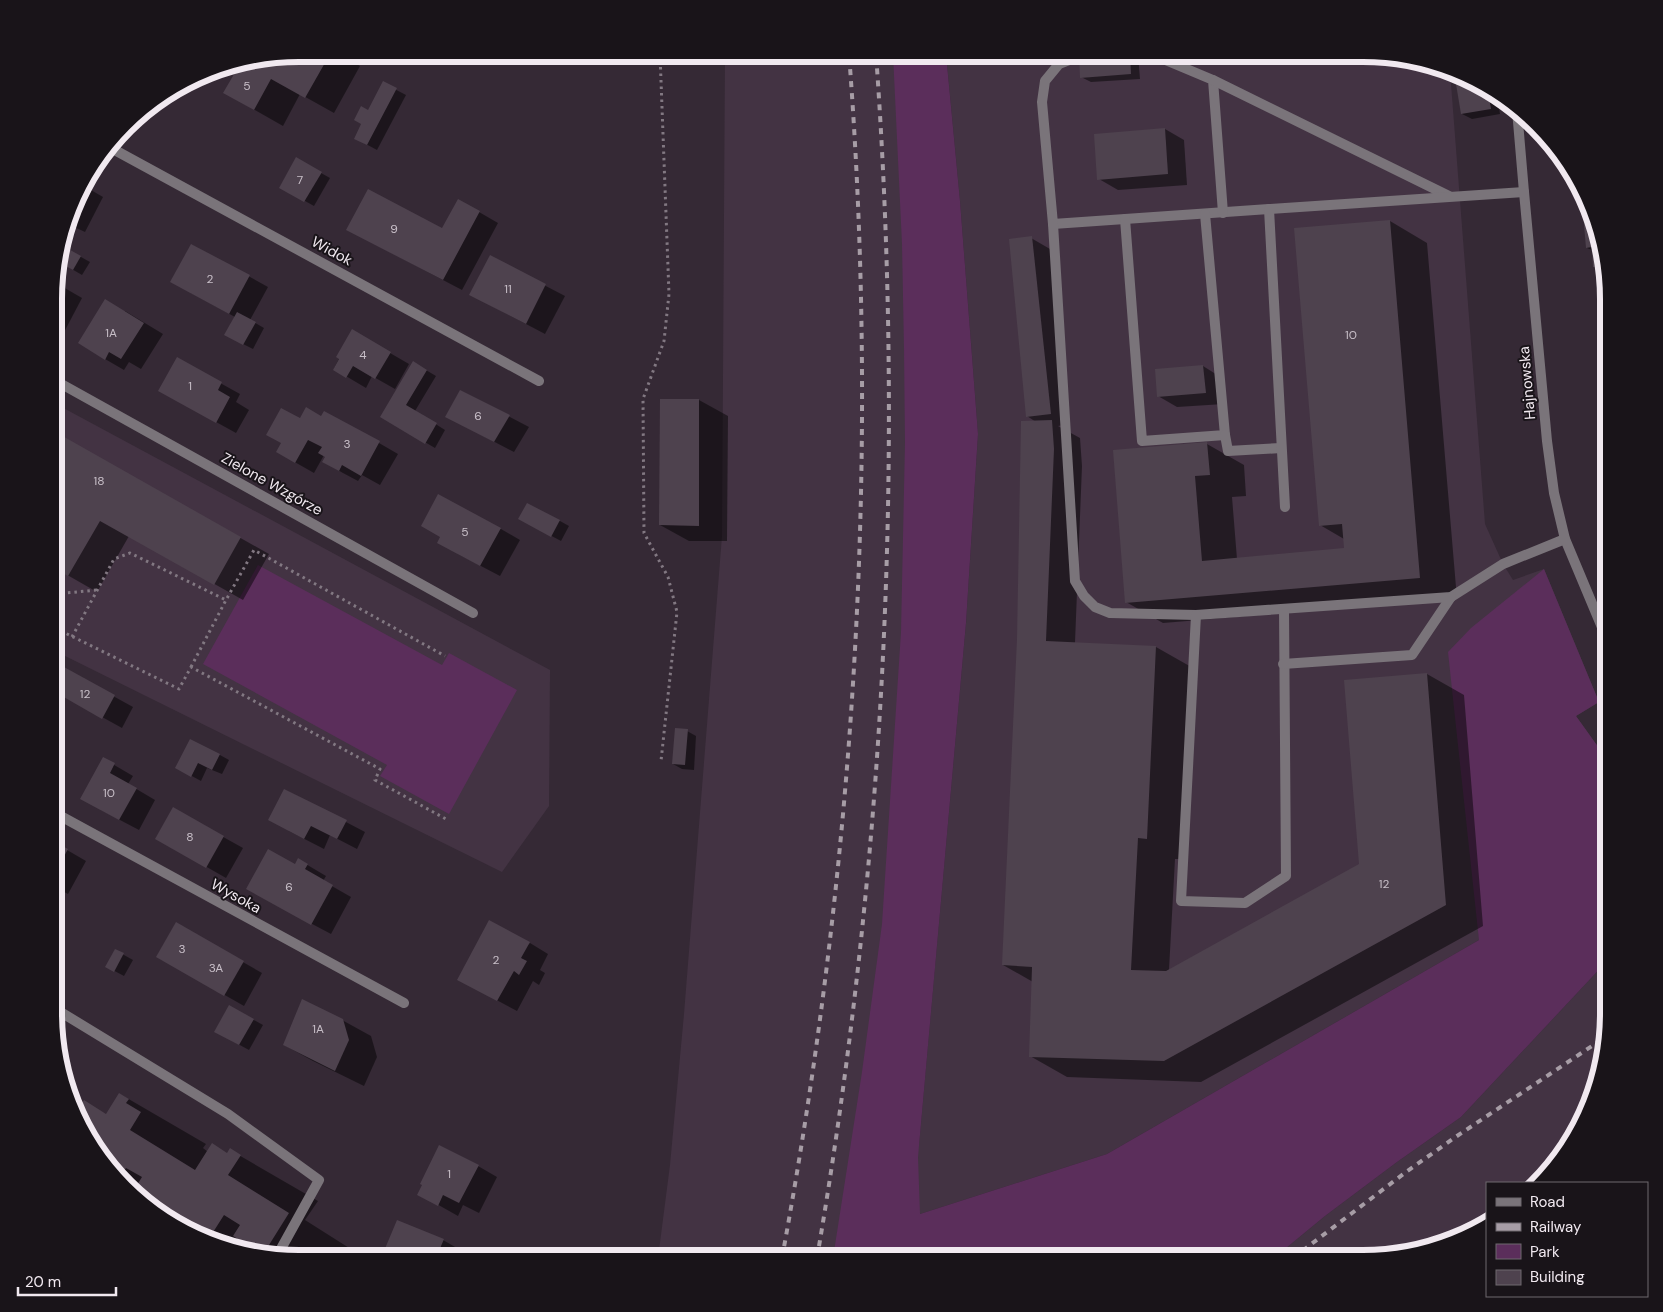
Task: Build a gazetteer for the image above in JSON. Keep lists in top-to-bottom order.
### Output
{
  "streets": {
    "street": [
      "Widok",
      "Hajnowska",
      "Zielone Wzgórze",
      "Wysoka"
    ]
  },
  "house_numbers": [
    "5",
    "7",
    "9",
    "2",
    "11",
    "1A",
    "10",
    "4",
    "1",
    "6",
    "3",
    "18",
    "5",
    "12",
    "10",
    "8",
    "12",
    "6",
    "3",
    "2",
    "3A",
    "1A",
    "1"
  ],
  "legend": [
    "Road",
    "Railway",
    "Park",
    "Building"
  ],
  "scale_bar": "20 m"
}
